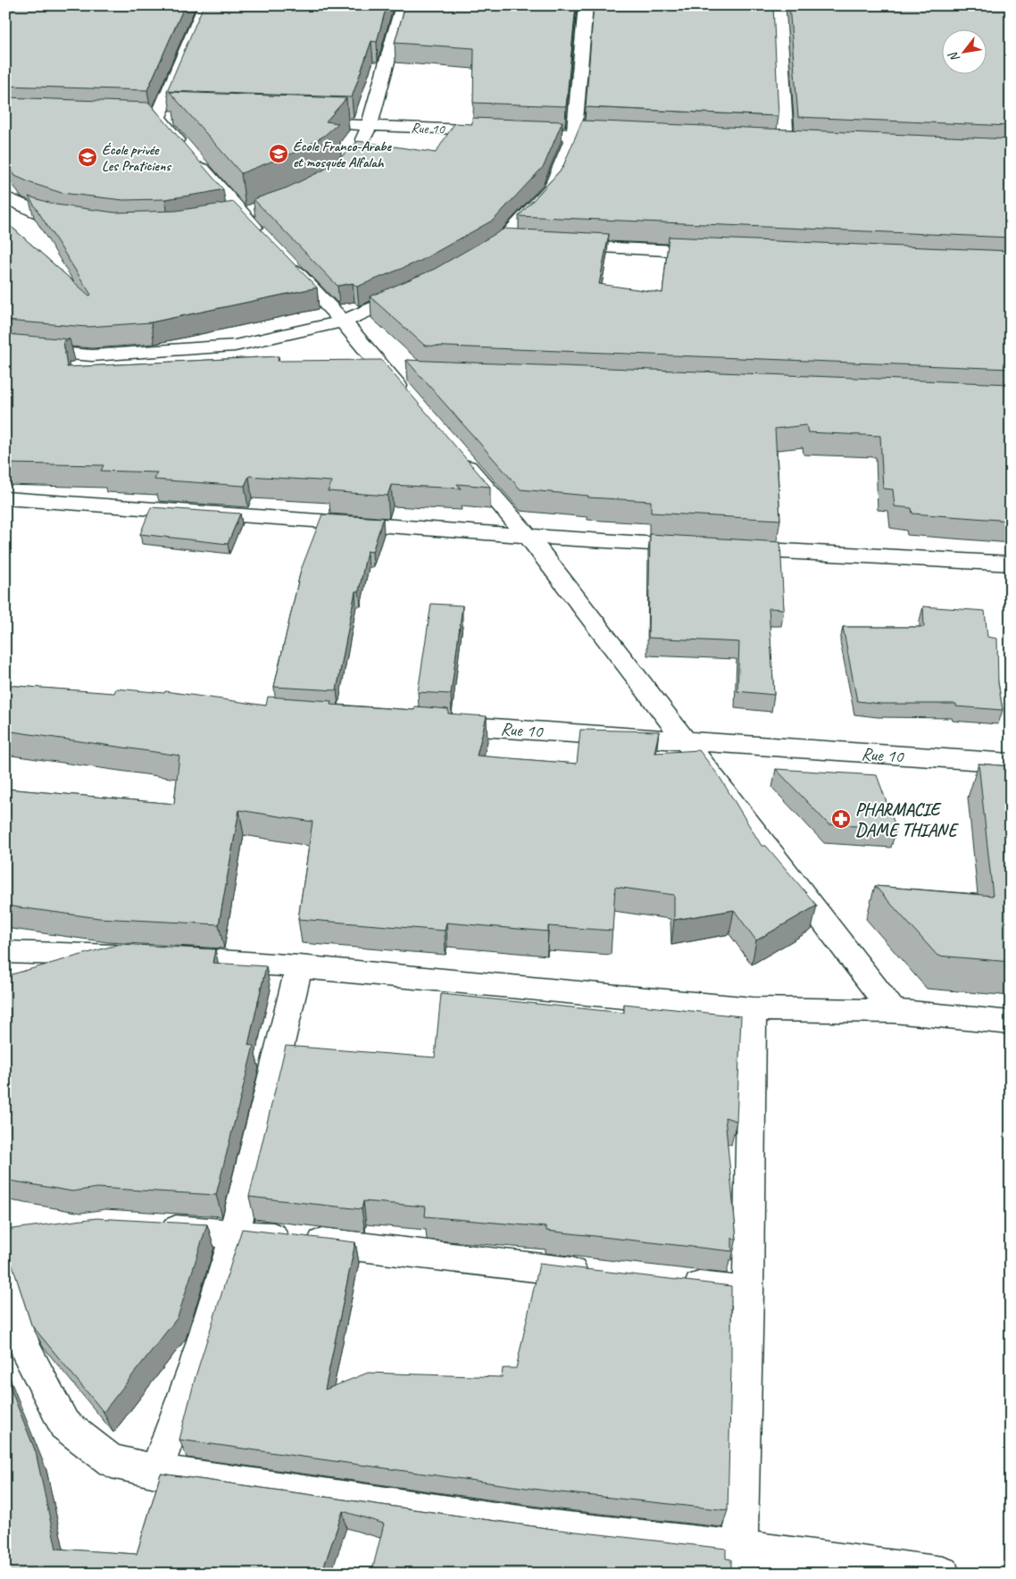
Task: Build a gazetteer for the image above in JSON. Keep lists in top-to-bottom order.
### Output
{
  "streets": {
    "street": ["Rue 10"]
  },
  "places": {
    "school or university": ["École Franco-Arabe et mosquée Alfalah", "École privée Les Praticiens"],
    "pharmacy": ["PHARMACIE DAME THIANE"]
  },
  "north": "bottom left"
}
